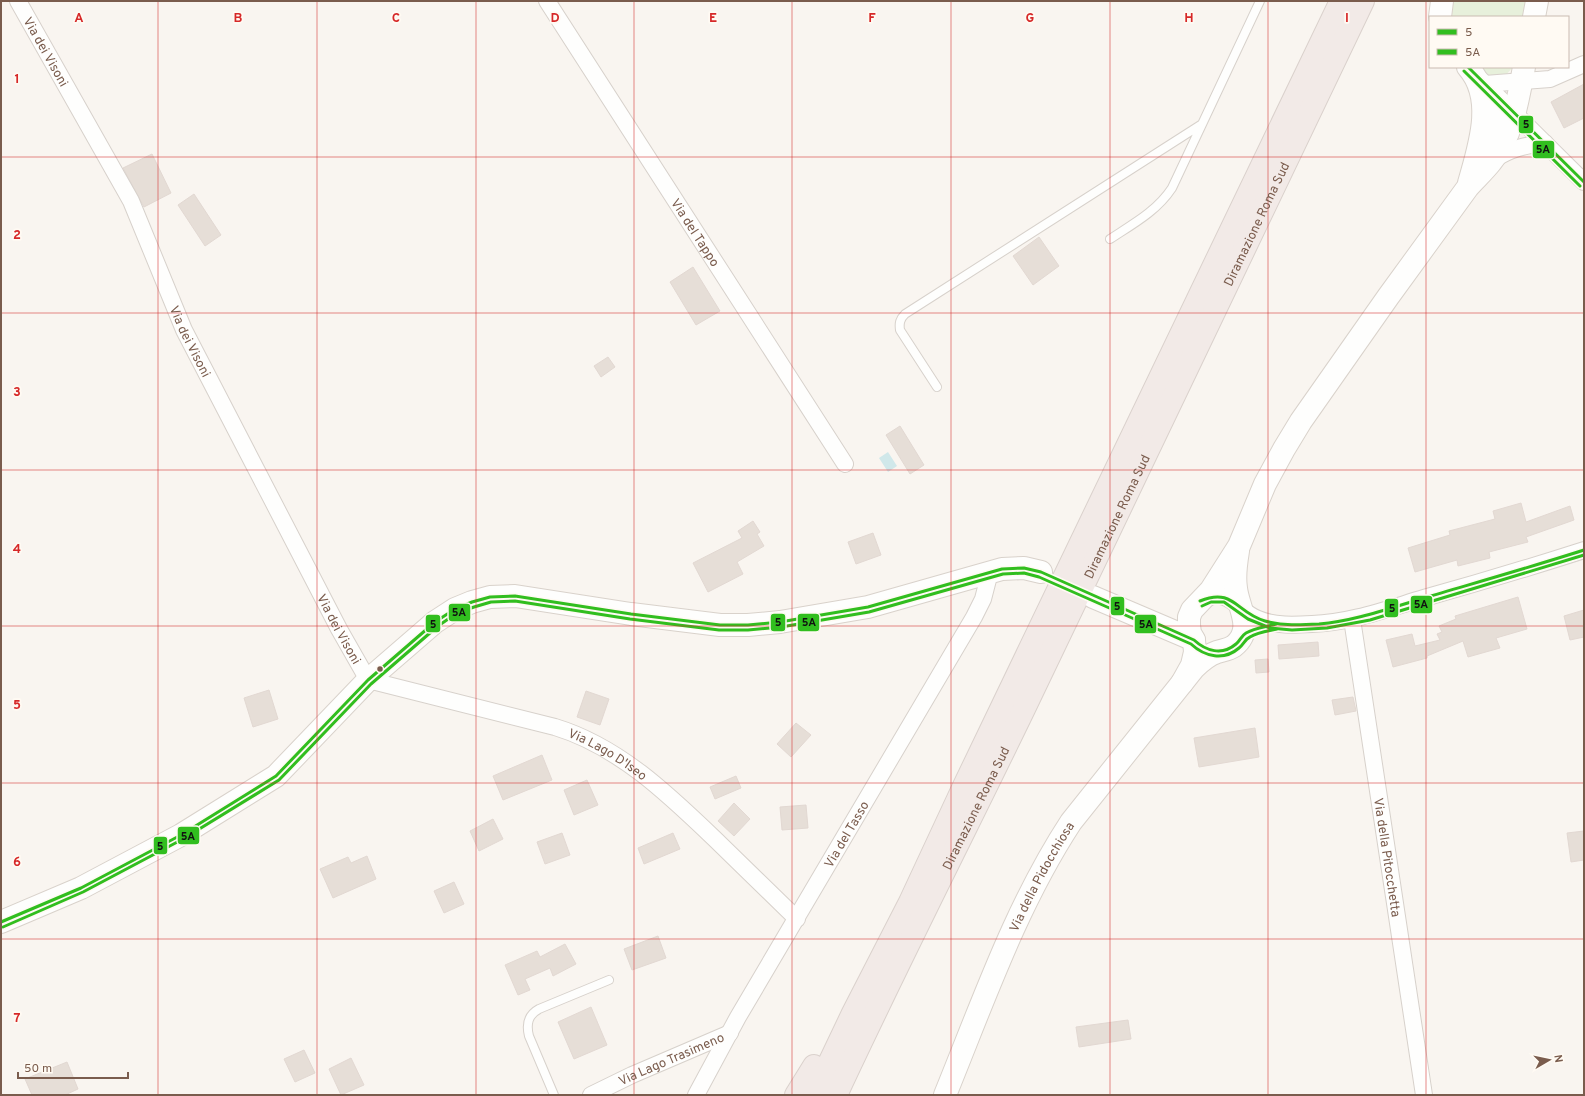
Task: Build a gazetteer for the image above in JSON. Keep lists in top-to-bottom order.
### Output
{
  "streets": {
    "highway": ["Diramazione Roma Sud"],
    "street": [
      "Via dei Visoni",
      "Via del Tappo",
      "Via Lago D'Iseo",
      "Via del Tasso",
      "Via della Pitocchetta",
      "Via della Pidocchiosa",
      "Via Lago Trasimeno"
    ]
  },
  "crossings": [
    ["Via dei Visoni", "Via Lago D'Iseo"],
    ["Via Lago D'Iseo", "Via del Tasso"],
    ["Via del Tasso", "Via Lago Trasimeno"]
  ],
  "lines": ["transit line 5", "transit line 5A"],
  "legend": ["5", "5A"],
  "scale_bar": "50 m",
  "north": "right",
  "grid": {
    "columns": [
      "A",
      "B",
      "C",
      "D",
      "E",
      "F",
      "G",
      "H",
      "I"
    ],
    "rows": [
      "1",
      "2",
      "3",
      "4",
      "5",
      "6",
      "7"
    ]
  }
}
